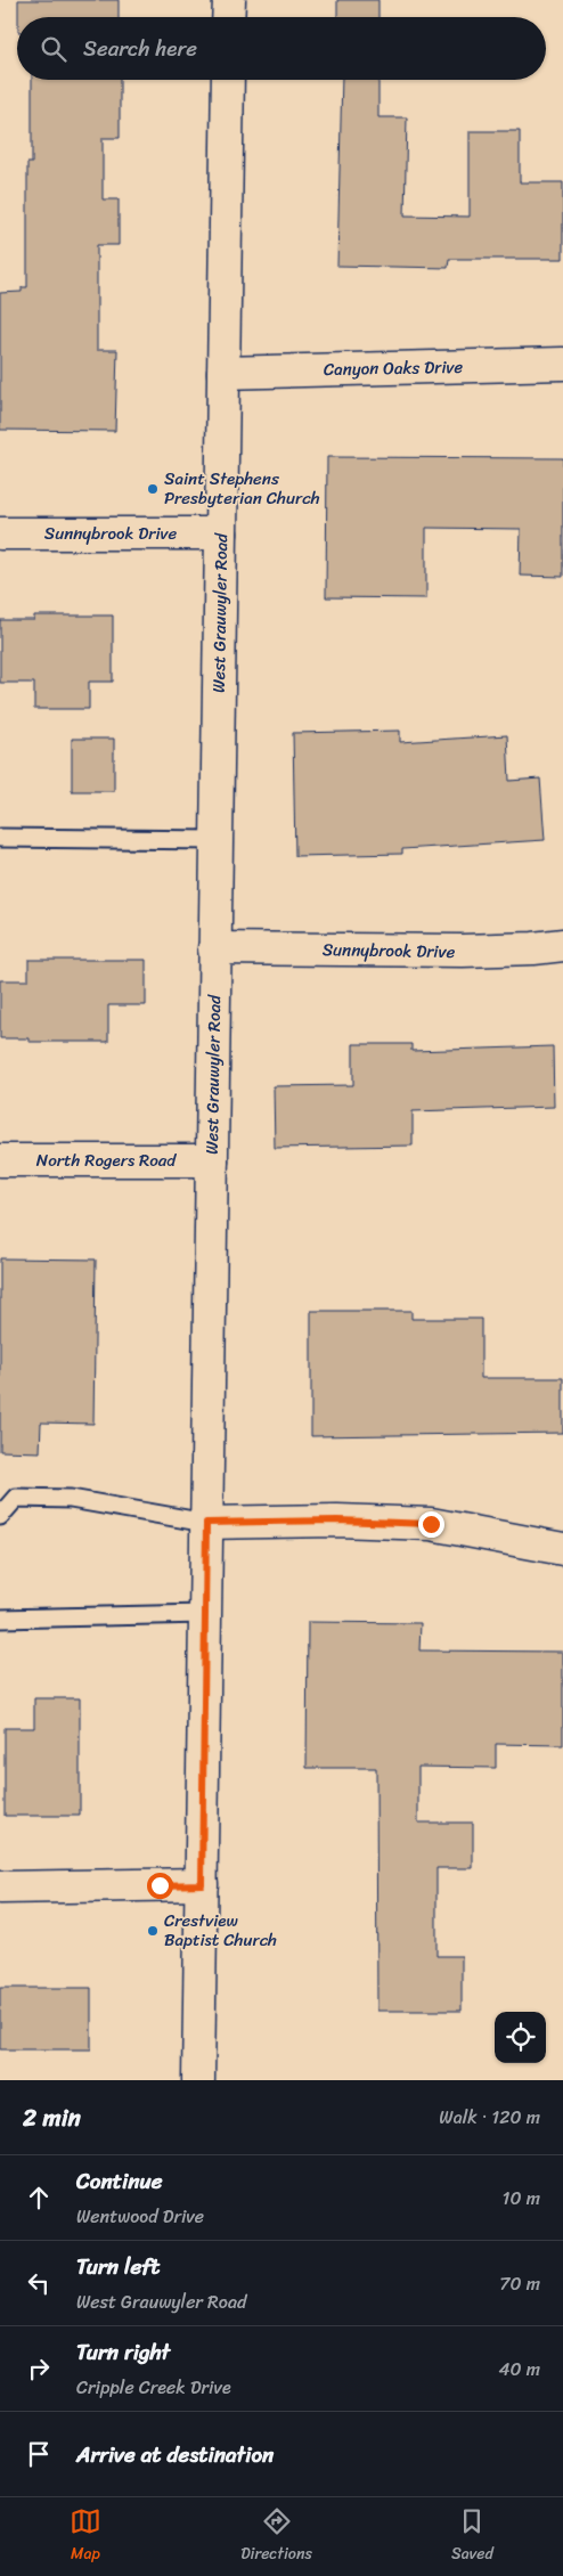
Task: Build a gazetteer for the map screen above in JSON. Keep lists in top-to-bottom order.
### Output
{
  "streets": {
    "main road": [
      "Canyon Oaks Drive",
      "Sunnybrook Drive",
      "West Grauwyler Road",
      "North Rogers Road"
    ]
  },
  "crossings": [
    ["Canyon Oaks Drive", "West Grauwyler Road"],
    ["Sunnybrook Drive", "West Grauwyler Road"],
    ["West Grauwyler Road", "North Rogers Road"]
  ],
  "places": ["Saint Stephens Presbyterian Church", "Crestview Baptist Church"],
  "page": {
    "search": "Search here",
    "heading": ["2 min", "Walk · 120 m"],
    "list": [
      ["Continue", "Wentwood Drive", "10 m"],
      ["Turn left", "West Grauwyler Road", "70 m"],
      ["Turn right", "Cripple Creek Drive", "40 m"],
      "Arrive at destination"
    ],
    "nav": ["Map", "Directions", "Saved"]
  }
}
